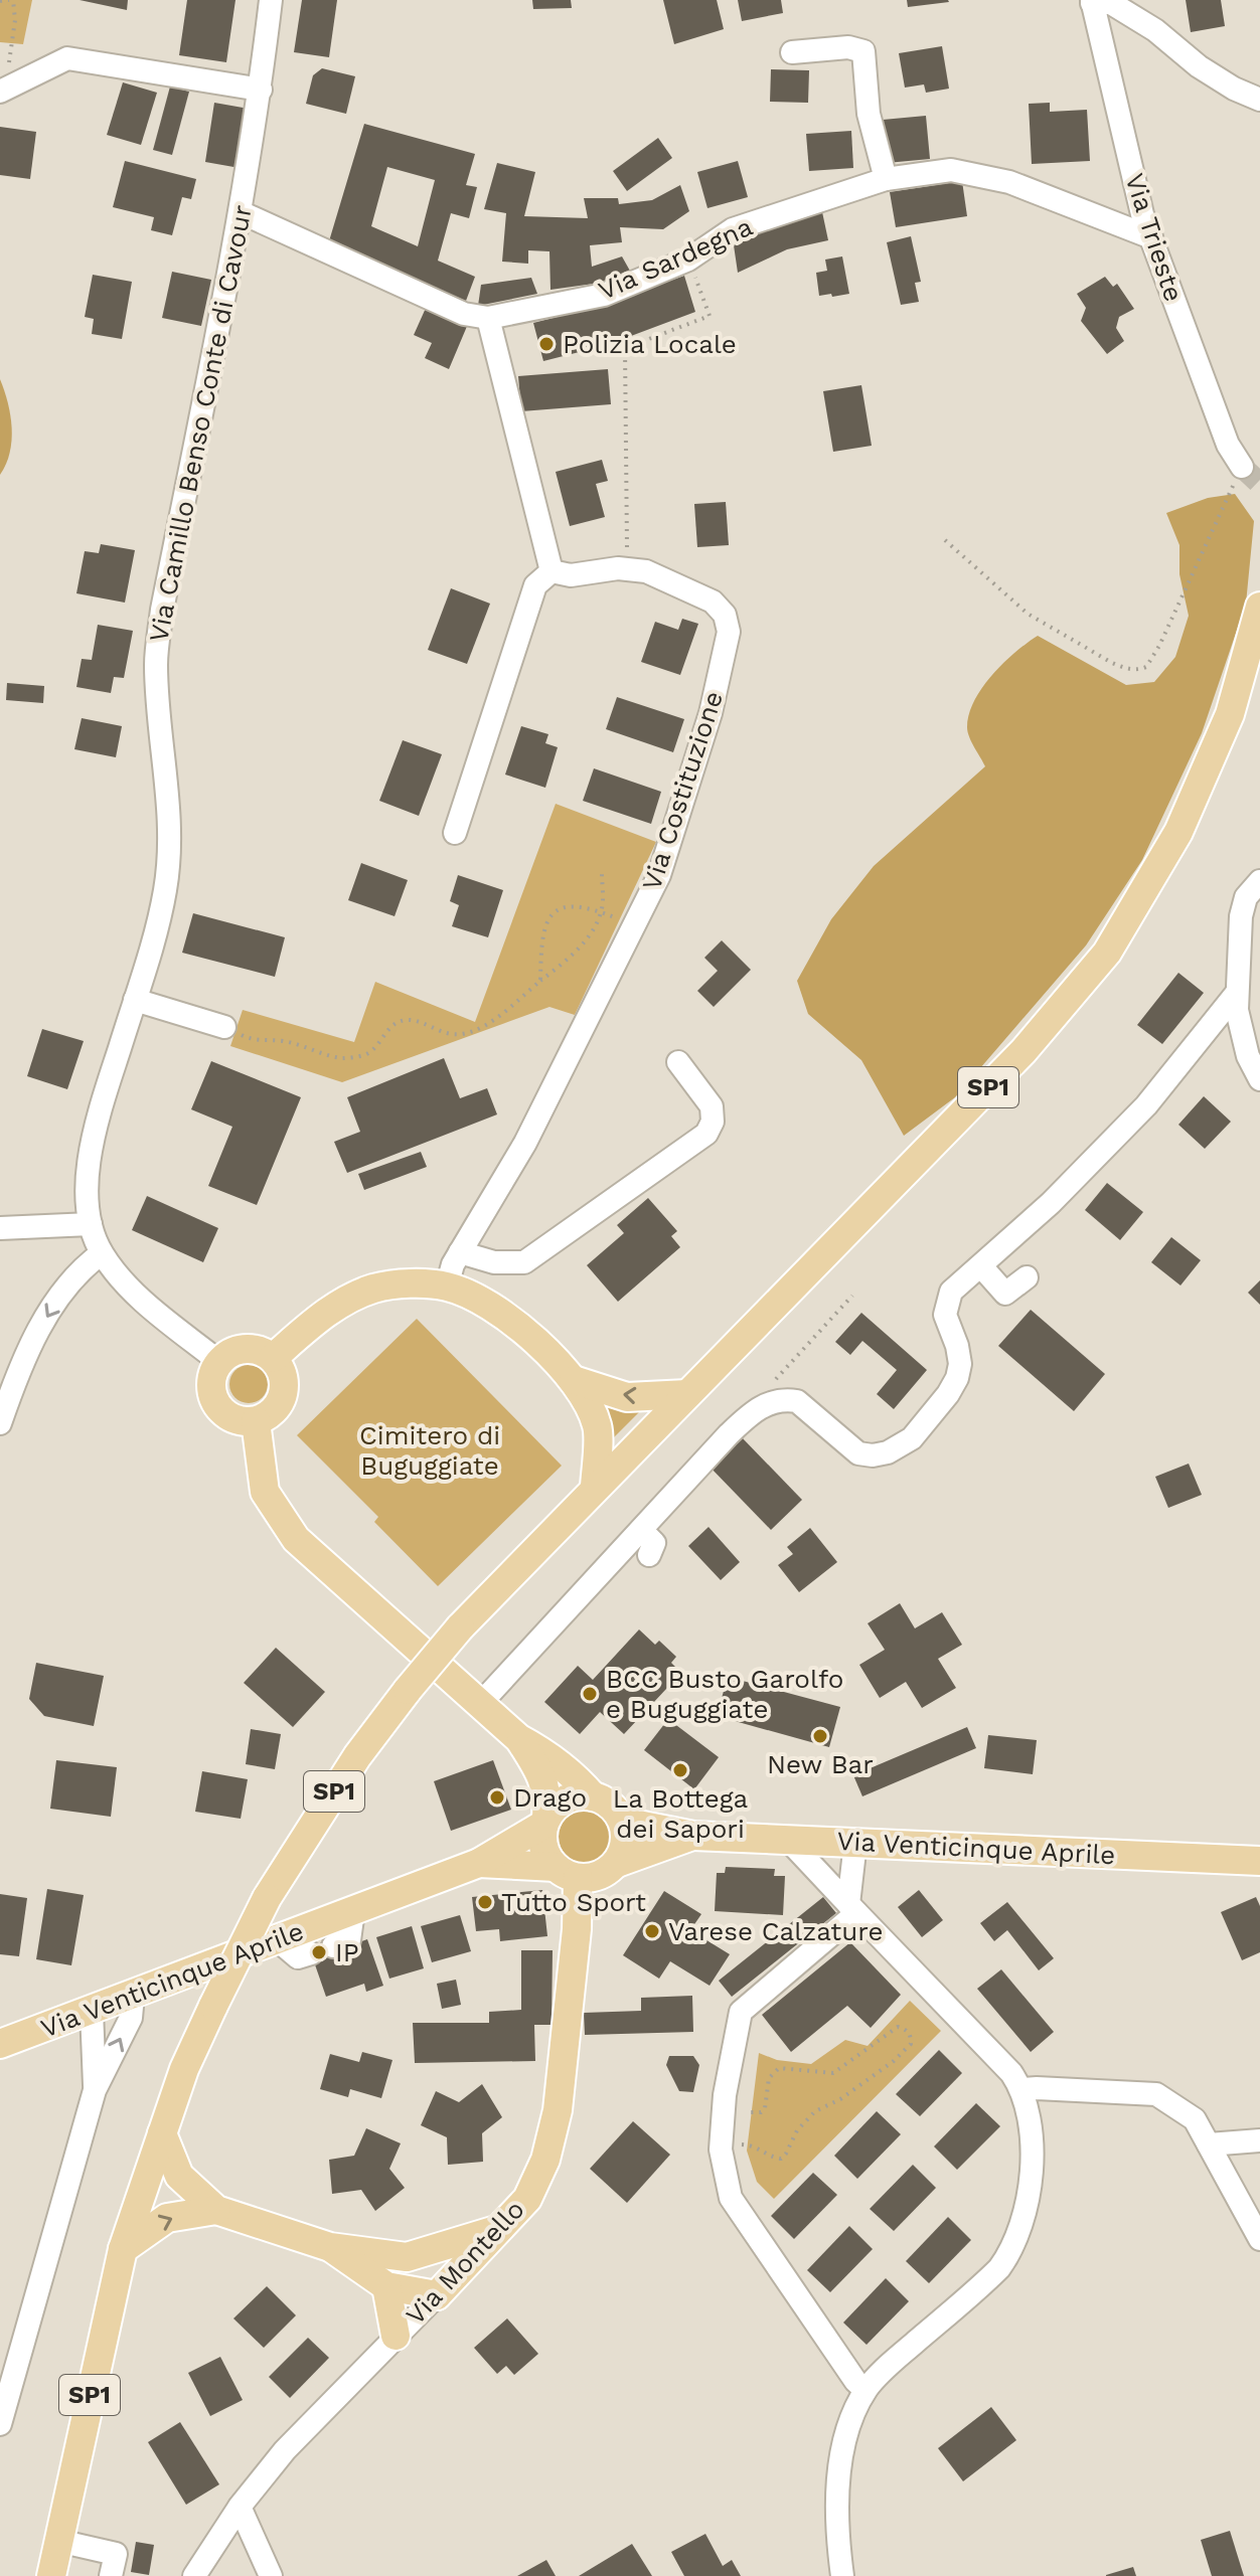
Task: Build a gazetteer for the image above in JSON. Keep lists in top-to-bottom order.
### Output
{
  "streets": {
    "main road": ["SP1", "Via Venticinque Aprile", "Via Montello"],
    "street": [
      "Via Trieste",
      "Via Sardegna",
      "Via Camillo Benso Conte di Cavour",
      "Via Costituzione"
    ]
  },
  "crossings": [
    ["Via Trieste", "Via Sardegna"],
    ["Via Sardegna", "Via Camillo Benso Conte di Cavour"],
    ["Via Venticinque Aprile", "Via Montello"]
  ],
  "parks": ["Cimitero di Buguggiate"],
  "places": [
    "Polizia Locale",
    "BCC Busto Garolfo e Buguggiate",
    "New Bar",
    "La Bottega dei Sapori",
    "Drago",
    "Tutto Sport",
    "Varese Calzature",
    "IP"
  ]
}
